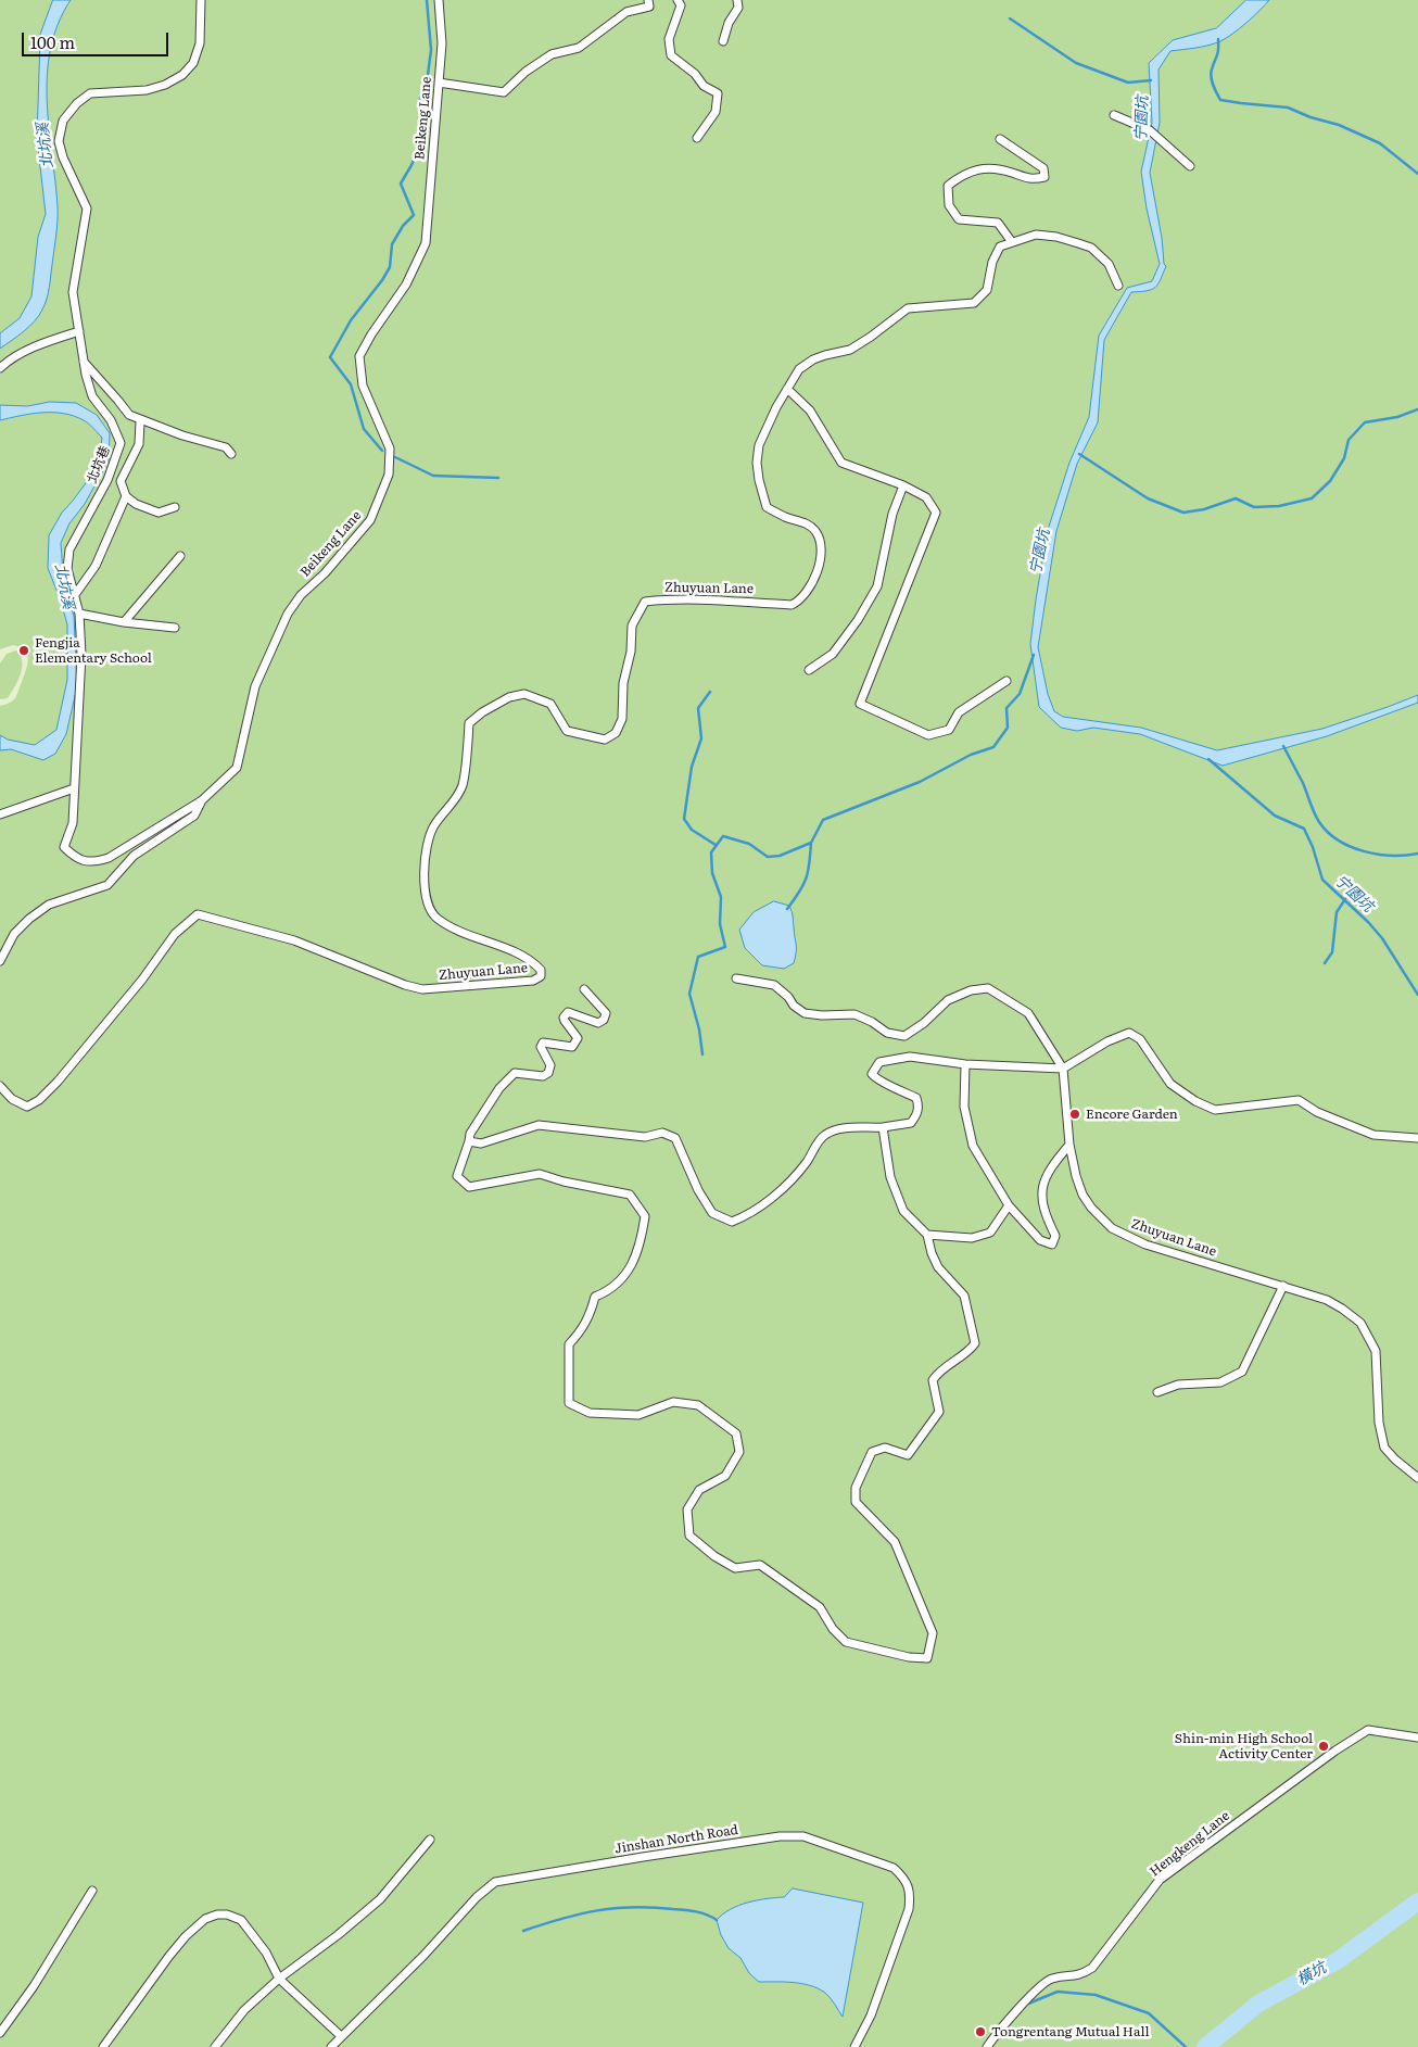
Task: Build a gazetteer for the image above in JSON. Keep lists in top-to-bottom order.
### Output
{
  "streets": {
    "street": [
      "Beikeng Lane",
      "北坑巷",
      "Zhuyuan Lane",
      "Jinshan North Road",
      "Hengkeng Lane"
    ]
  },
  "crossings": [
    ["Beikeng Lane", "北坑巷"]
  ],
  "water": ["宁園坑", "北坑溪", "橫坑"],
  "places": [
    "Fengjia Elementary School",
    "Encore Garden",
    "Shin-min High School Activity Center",
    "Tongrentang Mutual Hall"
  ],
  "scale_bar": "100 m"
}
